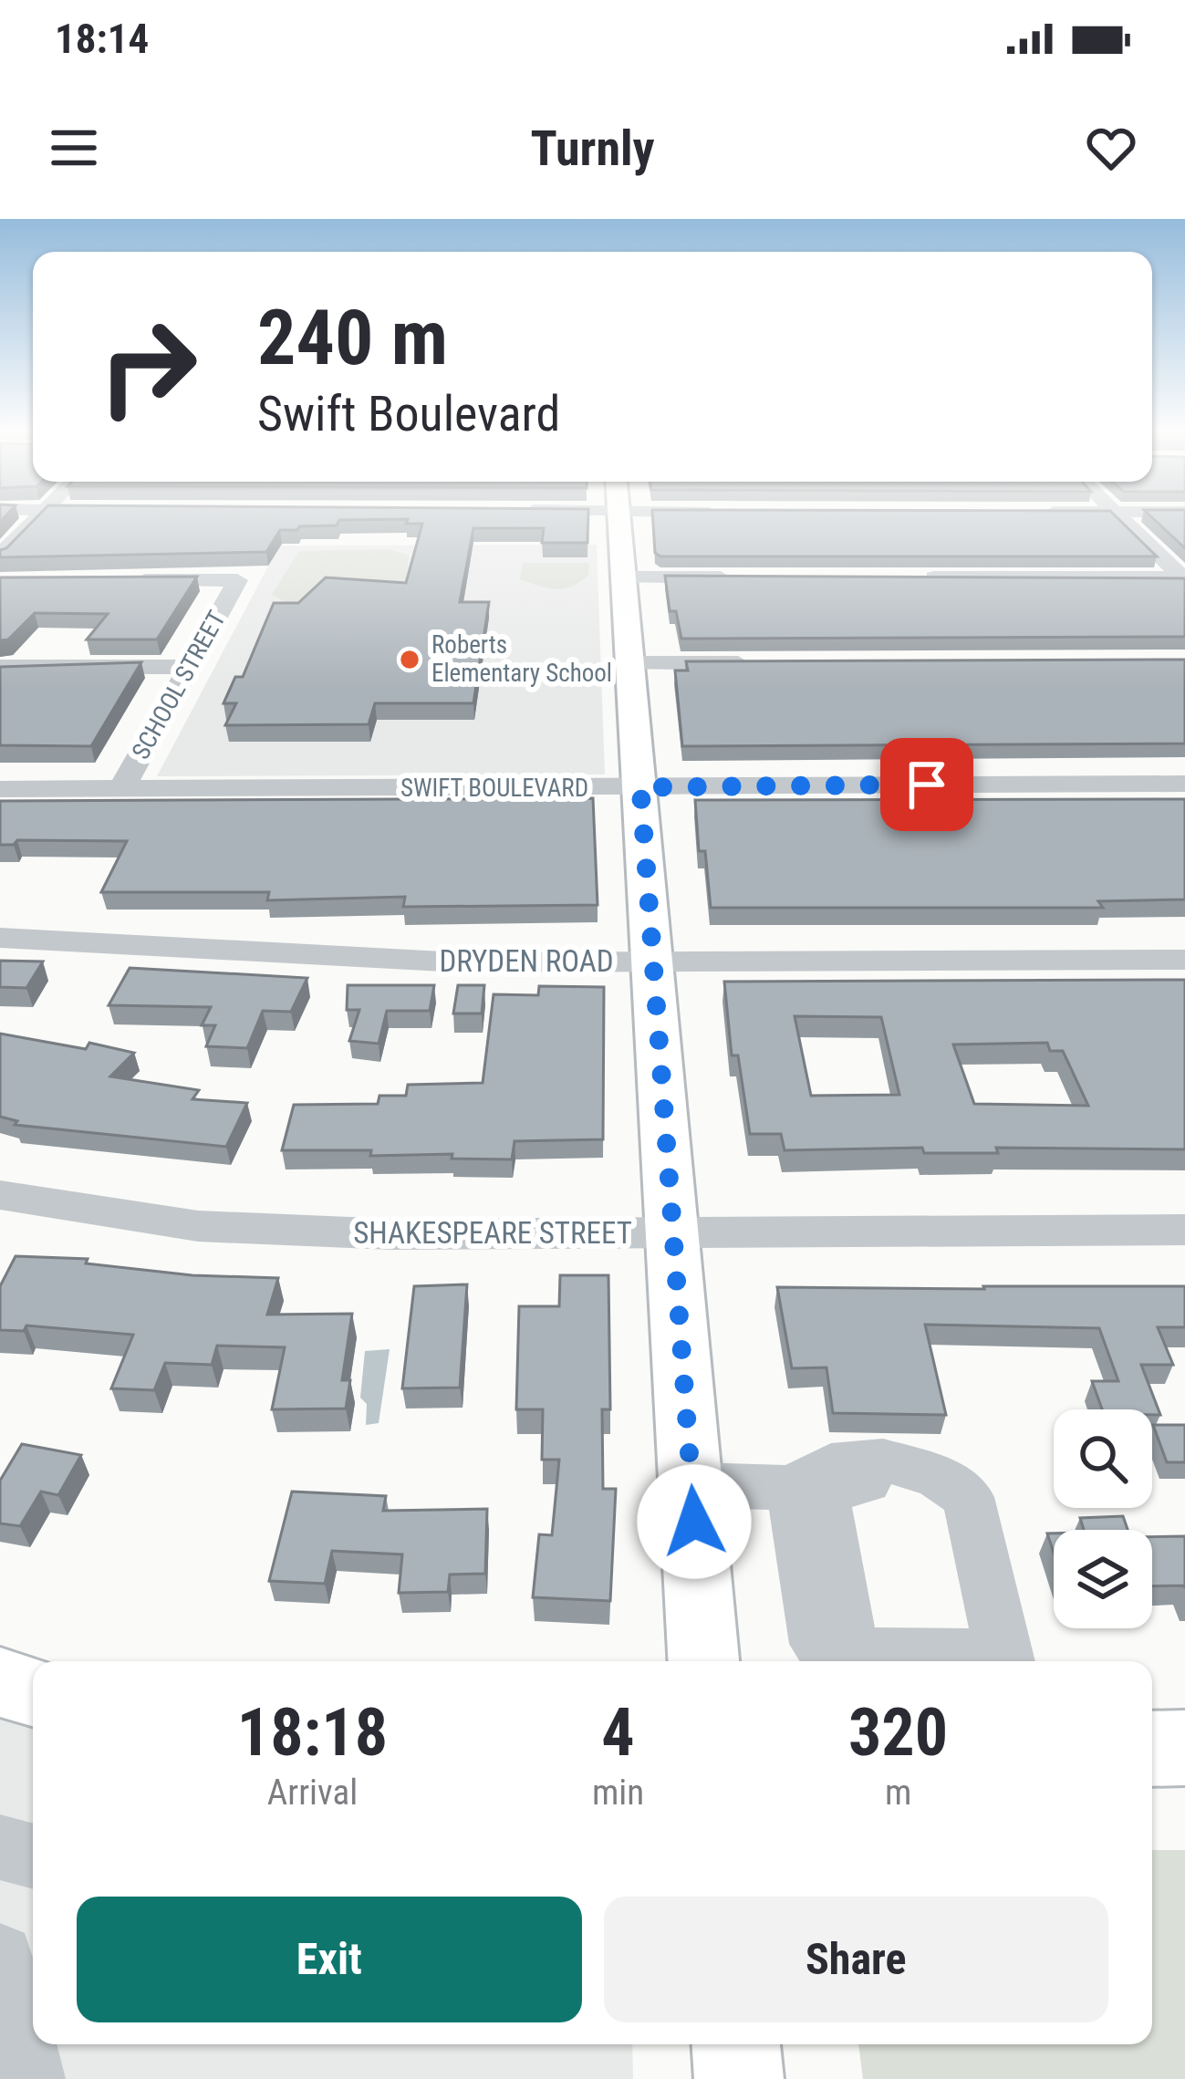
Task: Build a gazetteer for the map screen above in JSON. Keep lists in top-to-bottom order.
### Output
{
  "streets": {
    "street": [
      "SCHOOL STREET",
      "SWIFT BOULEVARD",
      "DRYDEN ROAD",
      "SHAKESPEARE STREET"
    ]
  },
  "crossings": [
    ["SCHOOL STREET", "SWIFT BOULEVARD"]
  ],
  "places": ["Roberts Elementary School"],
  "page": {
    "status": "18:14",
    "header": "Turnly",
    "turn": ["240 m", "Swift Boulevard"],
    "eta": [
      "18:18",
      "Arrival",
      "4",
      "min",
      "320",
      "m"
    ],
    "buttons": ["Exit", "Share"]
  }
}
